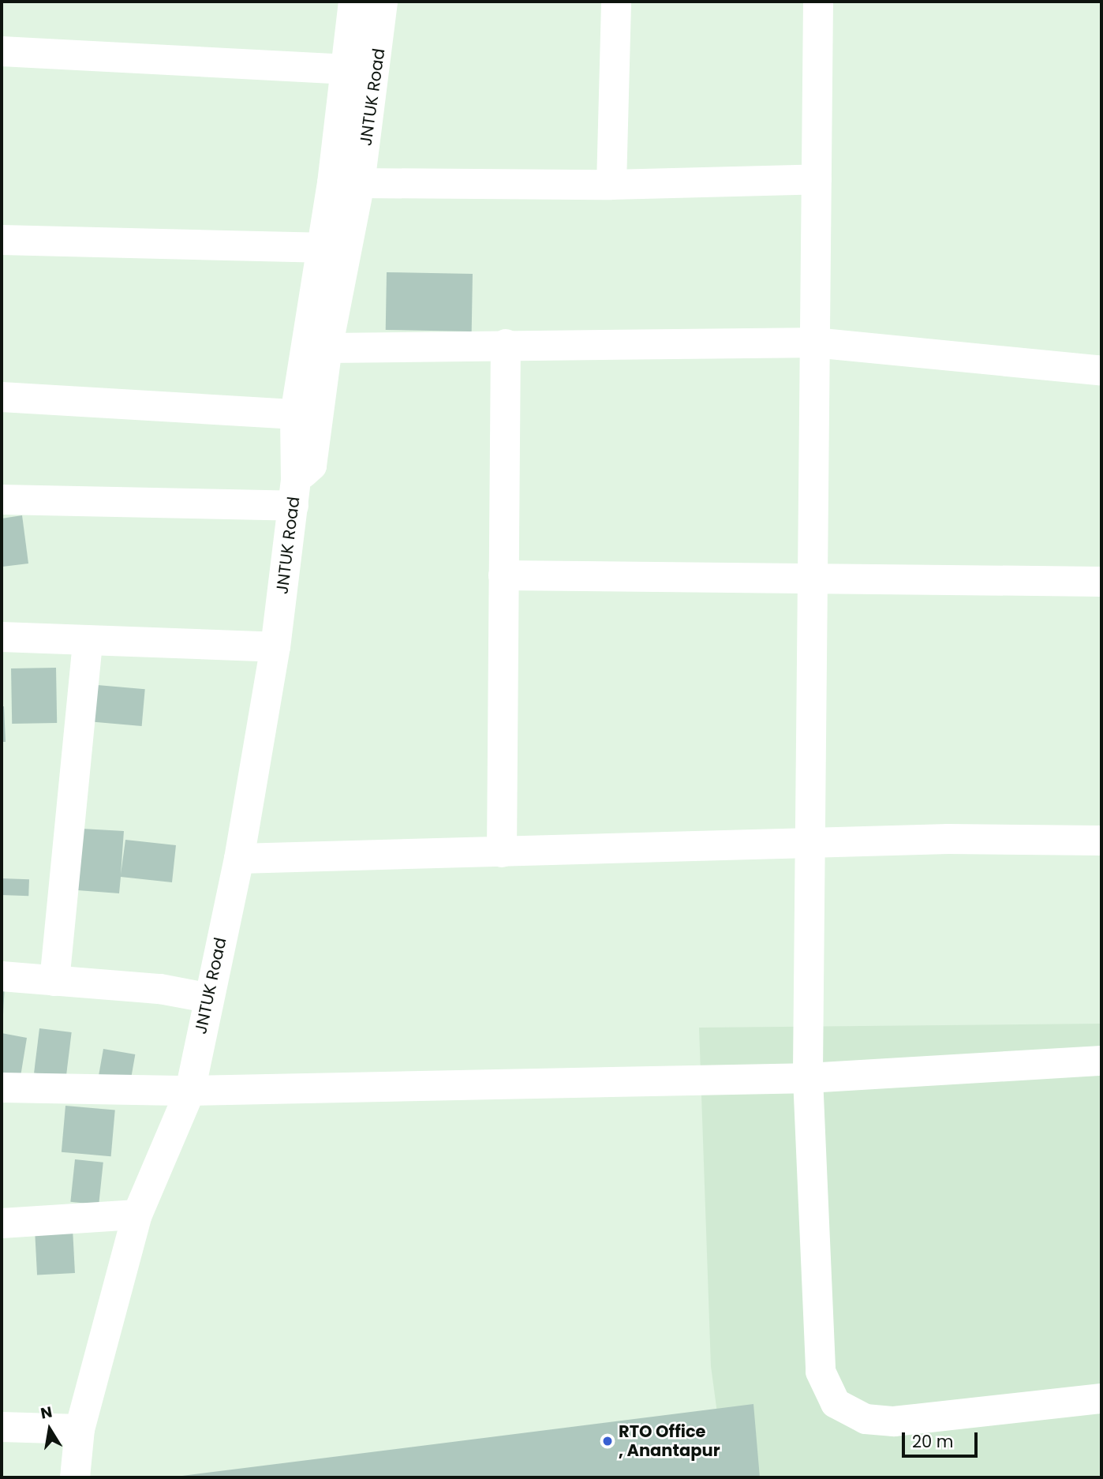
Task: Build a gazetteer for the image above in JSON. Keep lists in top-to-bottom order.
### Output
{
  "streets": {
    "street": ["JNTUK Road"]
  },
  "places": ["RTO Office , Anantapur"],
  "scale_bar": "20 m",
  "north": "top"
}
